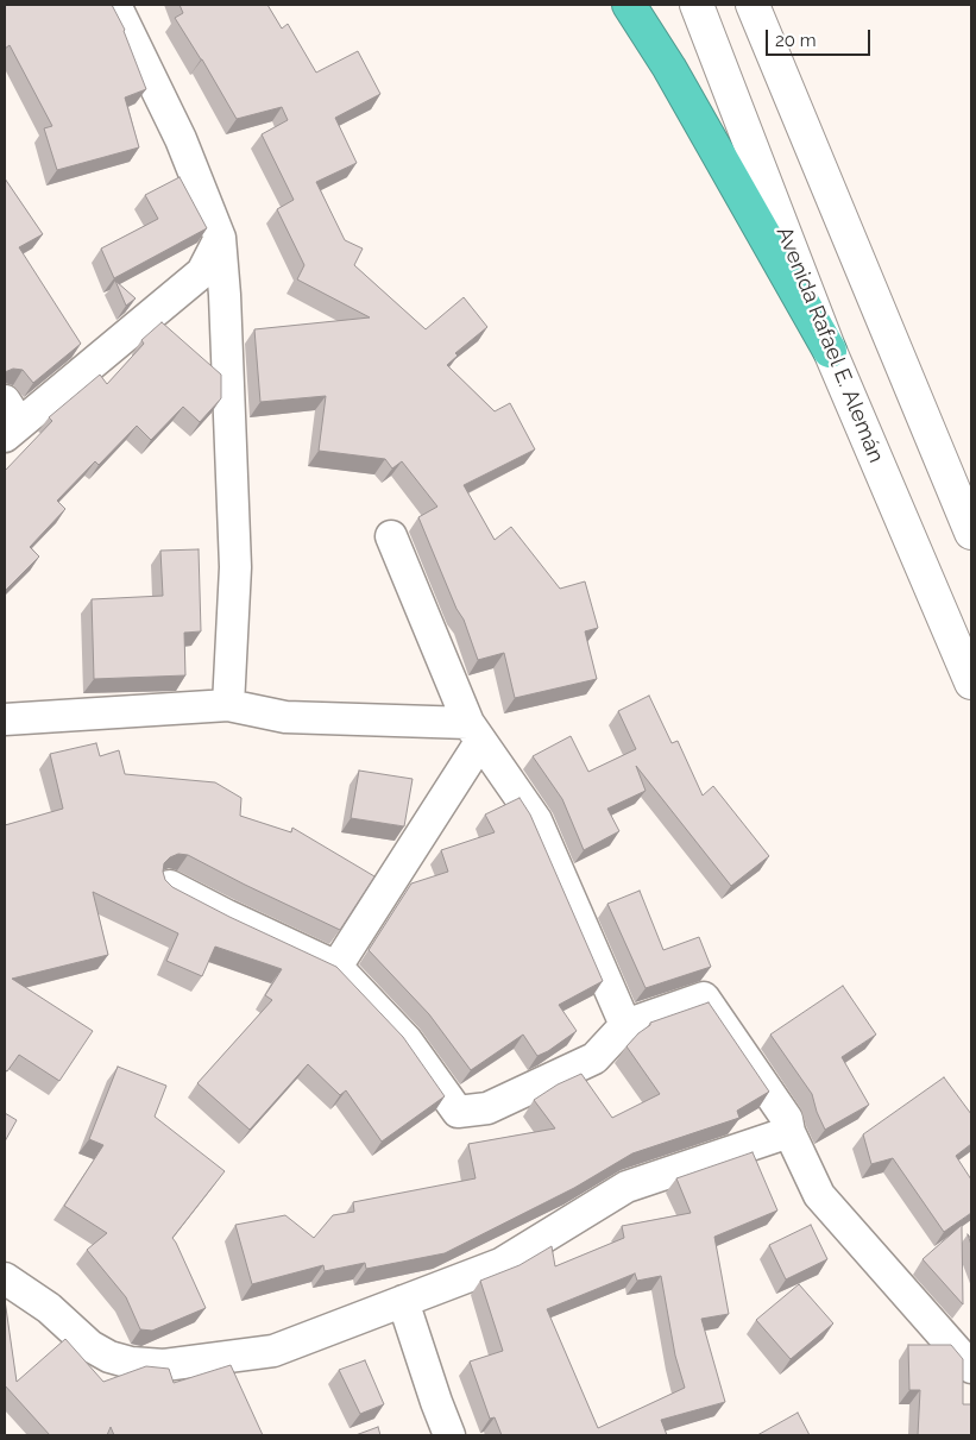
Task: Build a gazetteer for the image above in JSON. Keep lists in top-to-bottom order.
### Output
{
  "streets": {
    "main road": ["Avenida Rafael E. Alemán"]
  },
  "scale_bar": "20 m"
}
